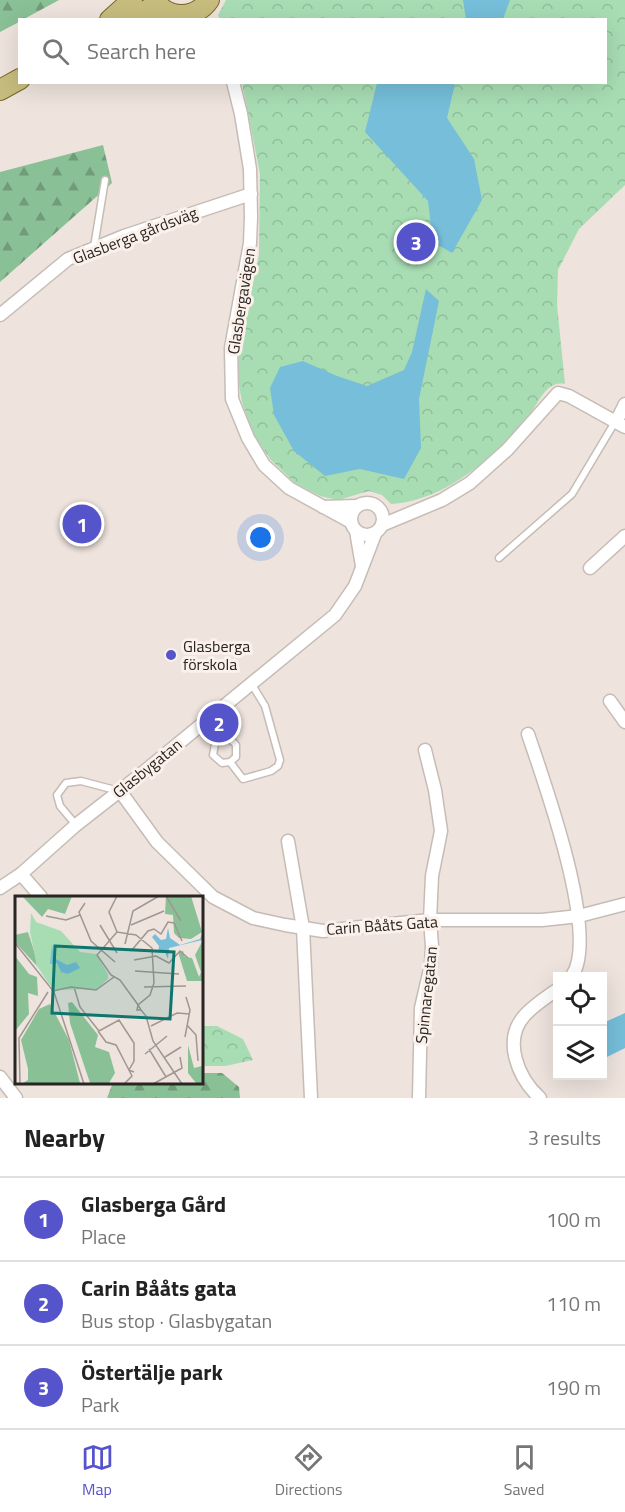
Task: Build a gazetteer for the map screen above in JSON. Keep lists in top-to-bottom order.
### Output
{
  "streets": {
    "street": [
      "Glasberga gårdsväg",
      "Glasbergavägen",
      "Glasbygatan",
      "Carin Bååts Gata",
      "Spinnaregatan"
    ]
  },
  "crossings": [
    ["Glasberga gårdsväg", "Glasbergavägen"],
    ["Glasbergavägen", "Glasbygatan"],
    ["Glasbygatan", "Carin Bååts Gata"],
    ["Carin Bååts Gata", "Spinnaregatan"]
  ],
  "places": ["Glasberga förskola"],
  "page": {
    "search": "Search here",
    "pins": ["3", "1", "2"],
    "heading": ["Nearby", "3 results"],
    "list": [
      {
        "mark": "1",
        "name": "Glasberga Gård",
        "note": "Place",
        "value": "100 m"
      },
      {
        "mark": "2",
        "name": "Carin Bååts gata",
        "note": "Bus stop · Glasbygatan",
        "value": "110 m"
      },
      {
        "mark": "3",
        "name": "Östertälje park",
        "note": "Park",
        "value": "190 m"
      }
    ],
    "nav": ["Map", "Directions", "Saved"]
  }
}
